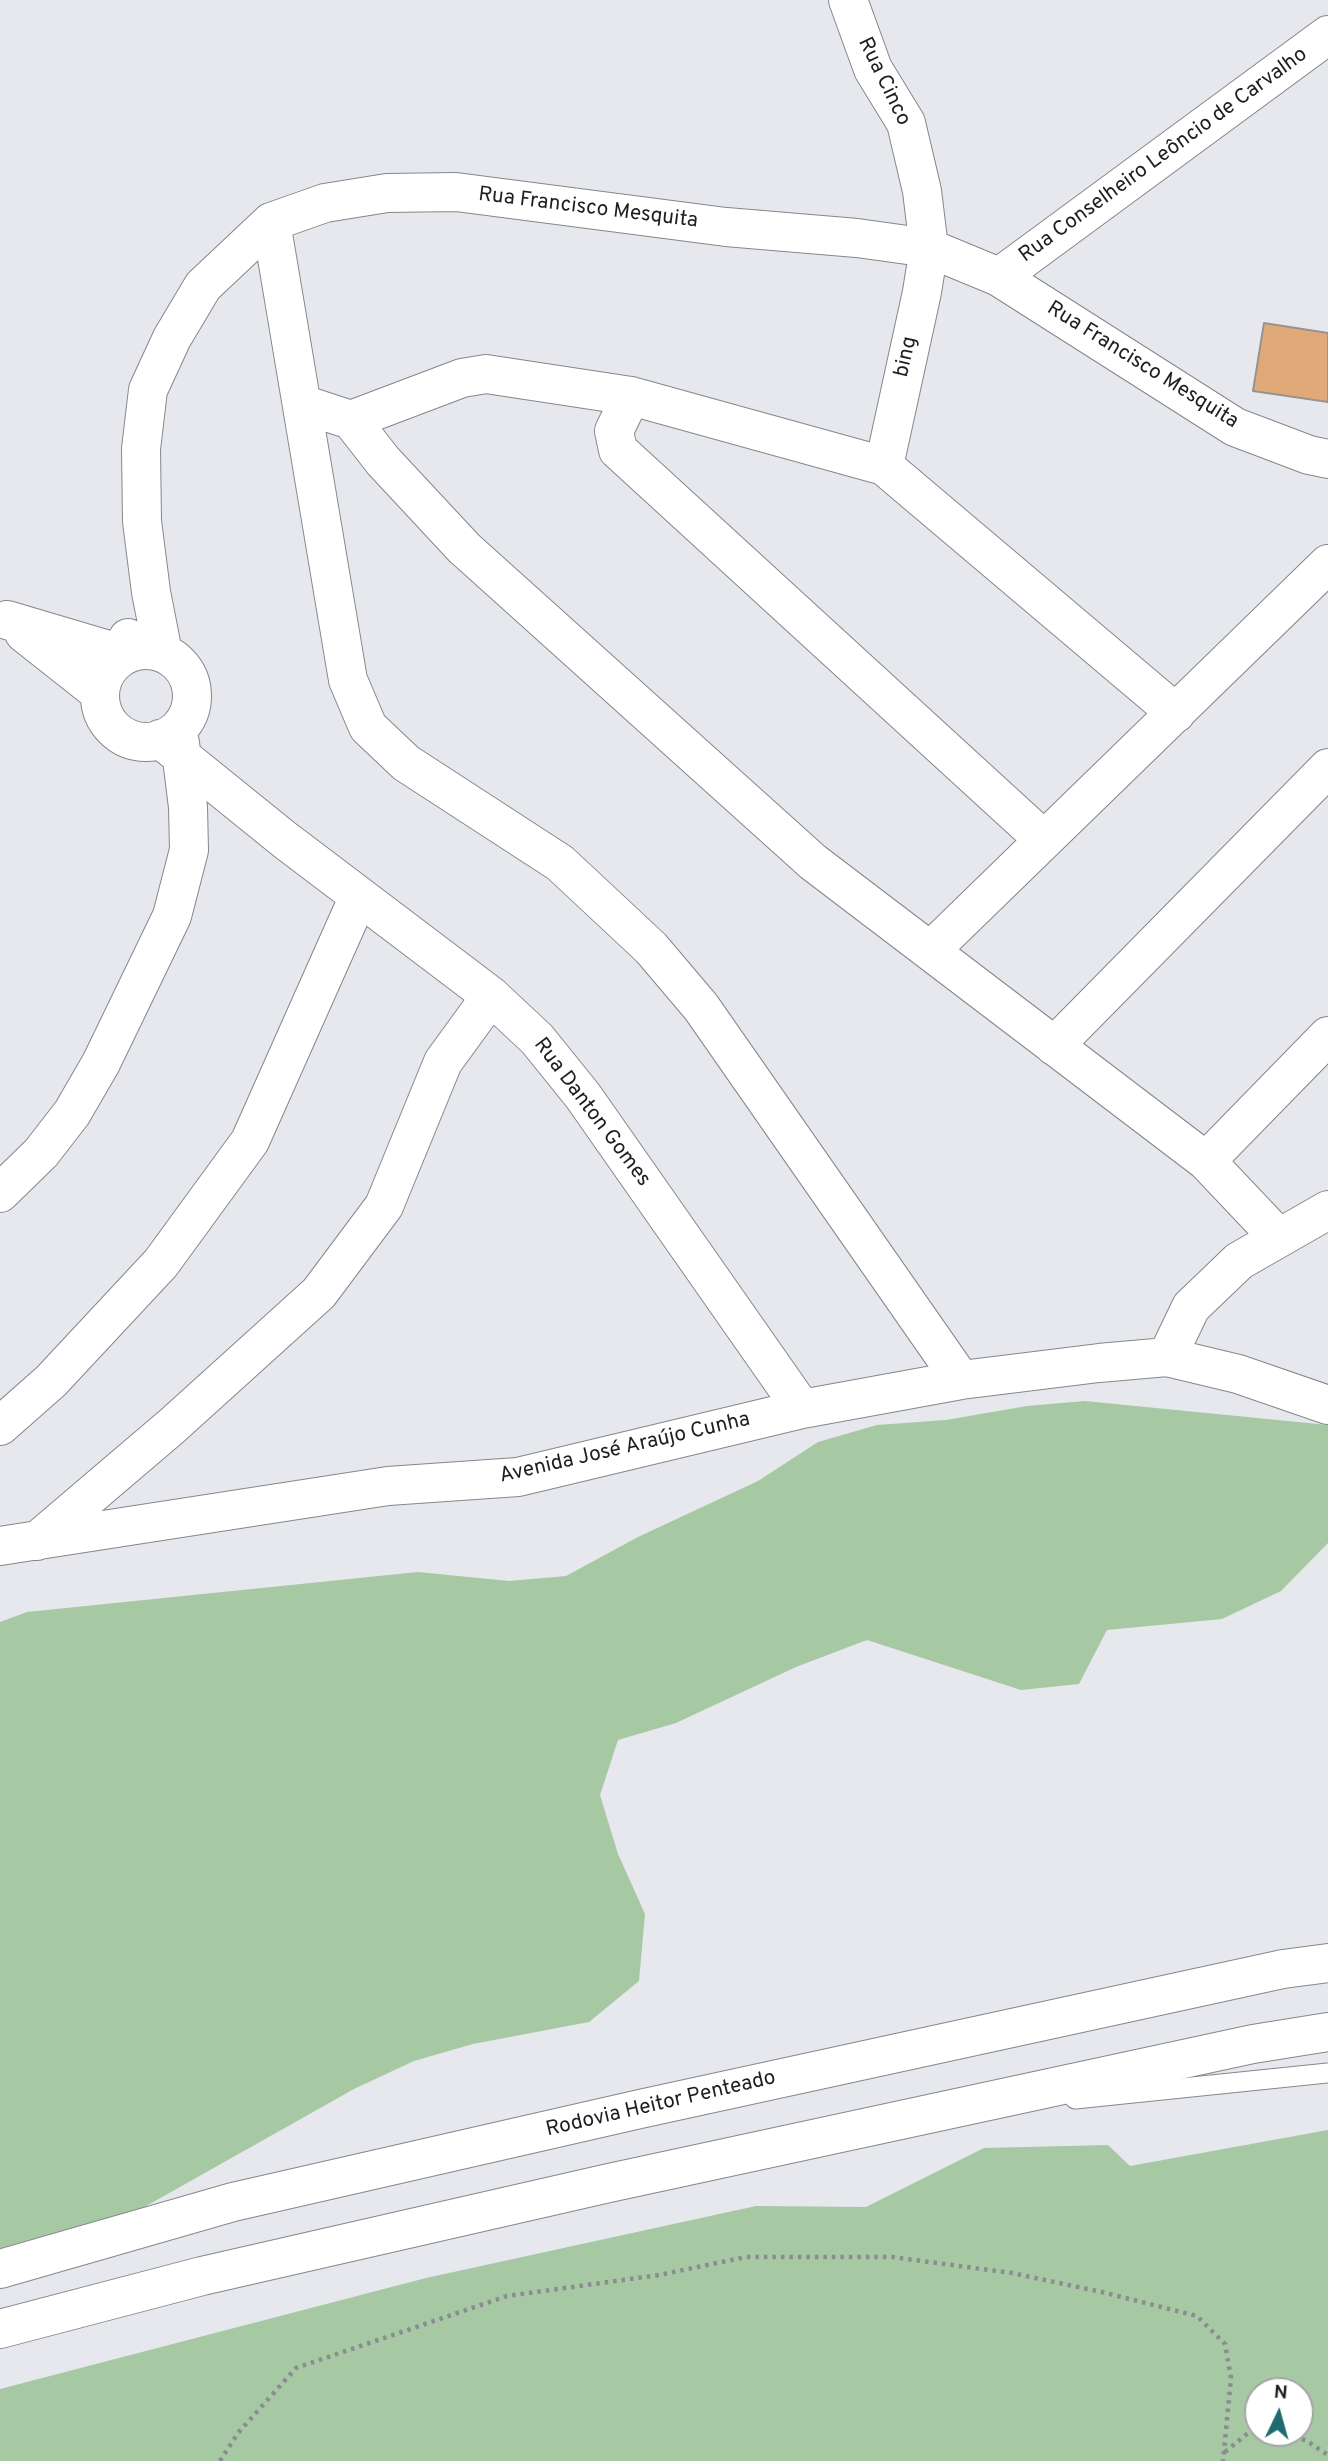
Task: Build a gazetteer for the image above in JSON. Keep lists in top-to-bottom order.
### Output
{
  "streets": {
    "street": [
      "Rua Cinco",
      "Rua Conselheiro Leôncio de Carvalho",
      "Rua Francisco Mesquita",
      "bing",
      "Rua Danton Gomes",
      "Avenida José Araújo Cunha",
      "Rodovia Heitor Penteado"
    ]
  },
  "crossings": [
    ["Rua Cinco", "Rua Francisco Mesquita"],
    ["Rua Cinco", "bing"],
    ["Rua Conselheiro Leôncio de Carvalho", "Rua Francisco Mesquita"],
    ["Rua Francisco Mesquita", "bing"],
    ["Rua Francisco Mesquita", "Rua Danton Gomes"],
    ["Rua Danton Gomes", "Avenida José Araújo Cunha"]
  ],
  "north": "top"
}
